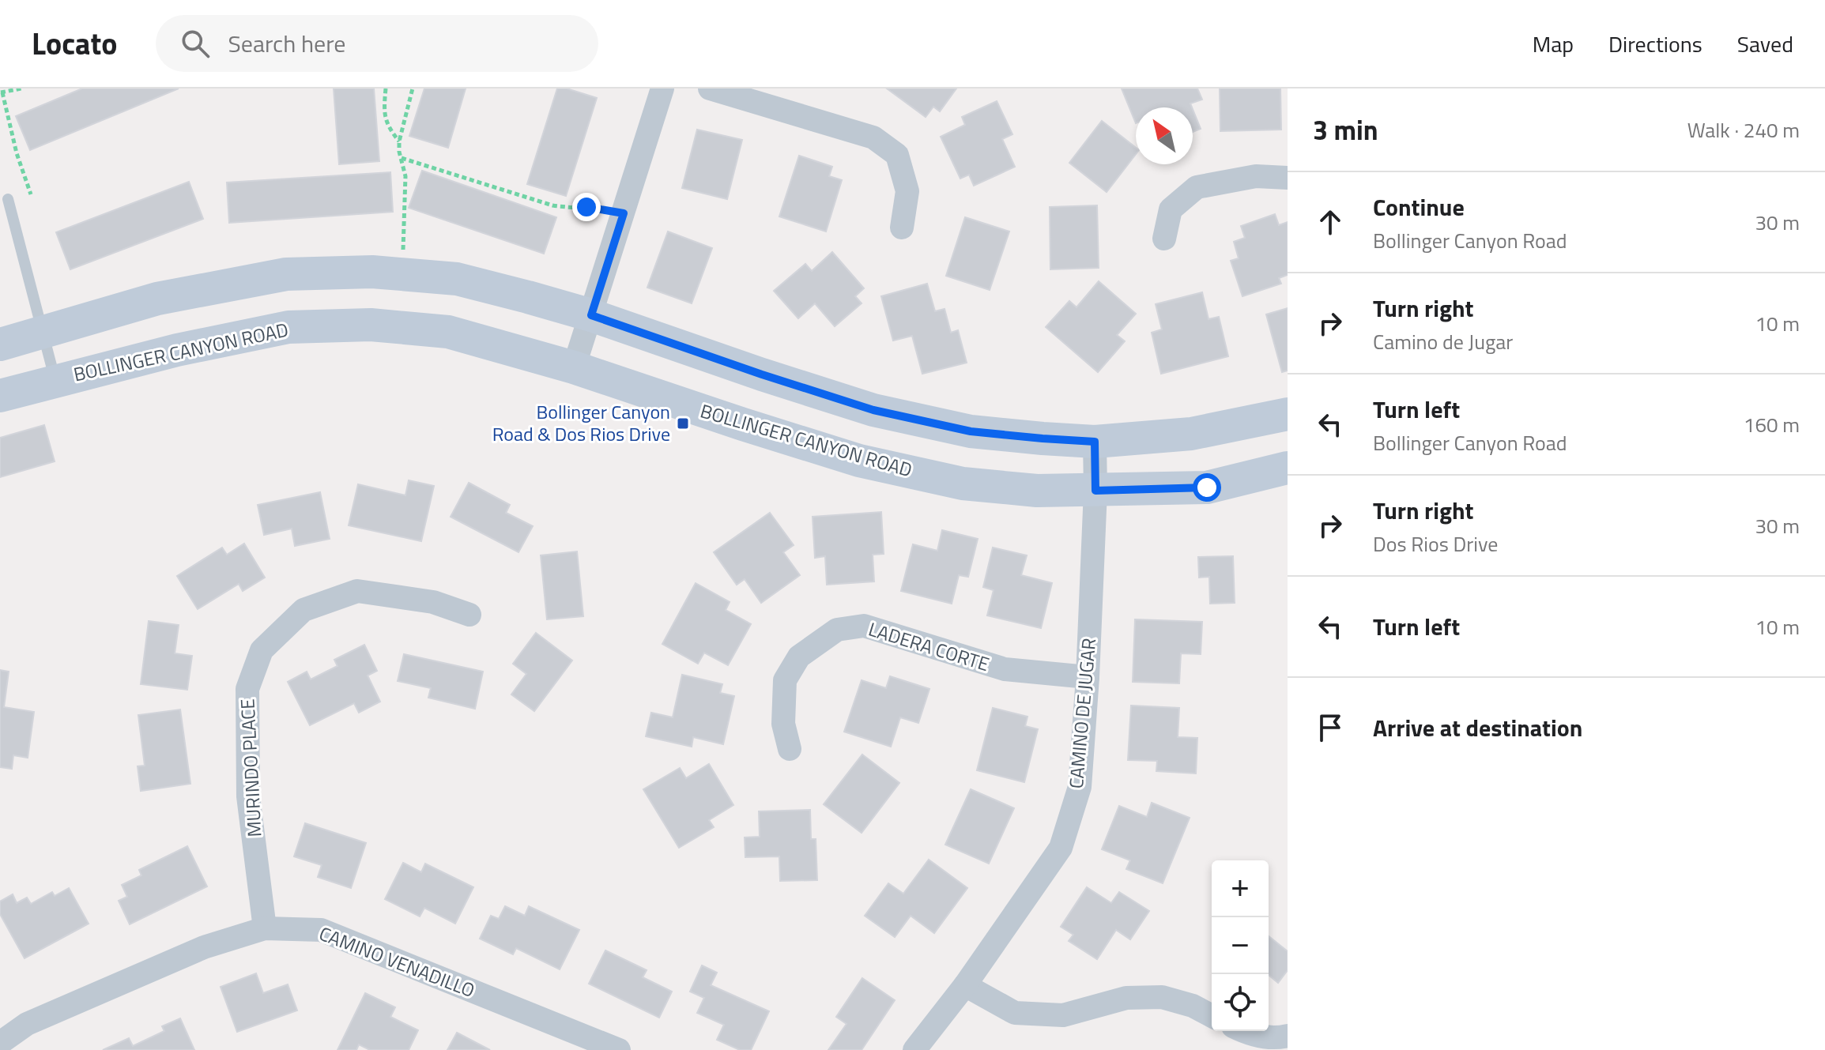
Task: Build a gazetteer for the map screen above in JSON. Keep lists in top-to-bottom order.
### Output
{
  "streets": {
    "main road": ["BOLLINGER CANYON ROAD"],
    "street": [
      "LADERA CORTE",
      "CAMINO DE JUGAR",
      "MURINDO PLACE",
      "CAMINO VENADILLO"
    ]
  },
  "crossings": [
    ["BOLLINGER CANYON ROAD", "CAMINO DE JUGAR"],
    ["LADERA CORTE", "CAMINO DE JUGAR"],
    ["MURINDO PLACE", "CAMINO VENADILLO"]
  ],
  "places": {
    "transit": ["Bollinger Canyon Road & Dos Rios Drive"]
  },
  "north": "top left",
  "page": {
    "header": "Locato",
    "search": "Search here",
    "nav": ["Map", "Directions", "Saved"],
    "heading": ["3 min", "Walk · 240 m"],
    "list": [
      ["Continue", "Bollinger Canyon Road", "30 m"],
      ["Turn right", "Camino de Jugar", "10 m"],
      ["Turn left", "Bollinger Canyon Road", "160 m"],
      ["Turn right", "Dos Rios Drive", "30 m"],
      ["Turn left", "10 m"],
      "Arrive at destination"
    ],
    "map_buttons": ["+", "−"]
  }
}
